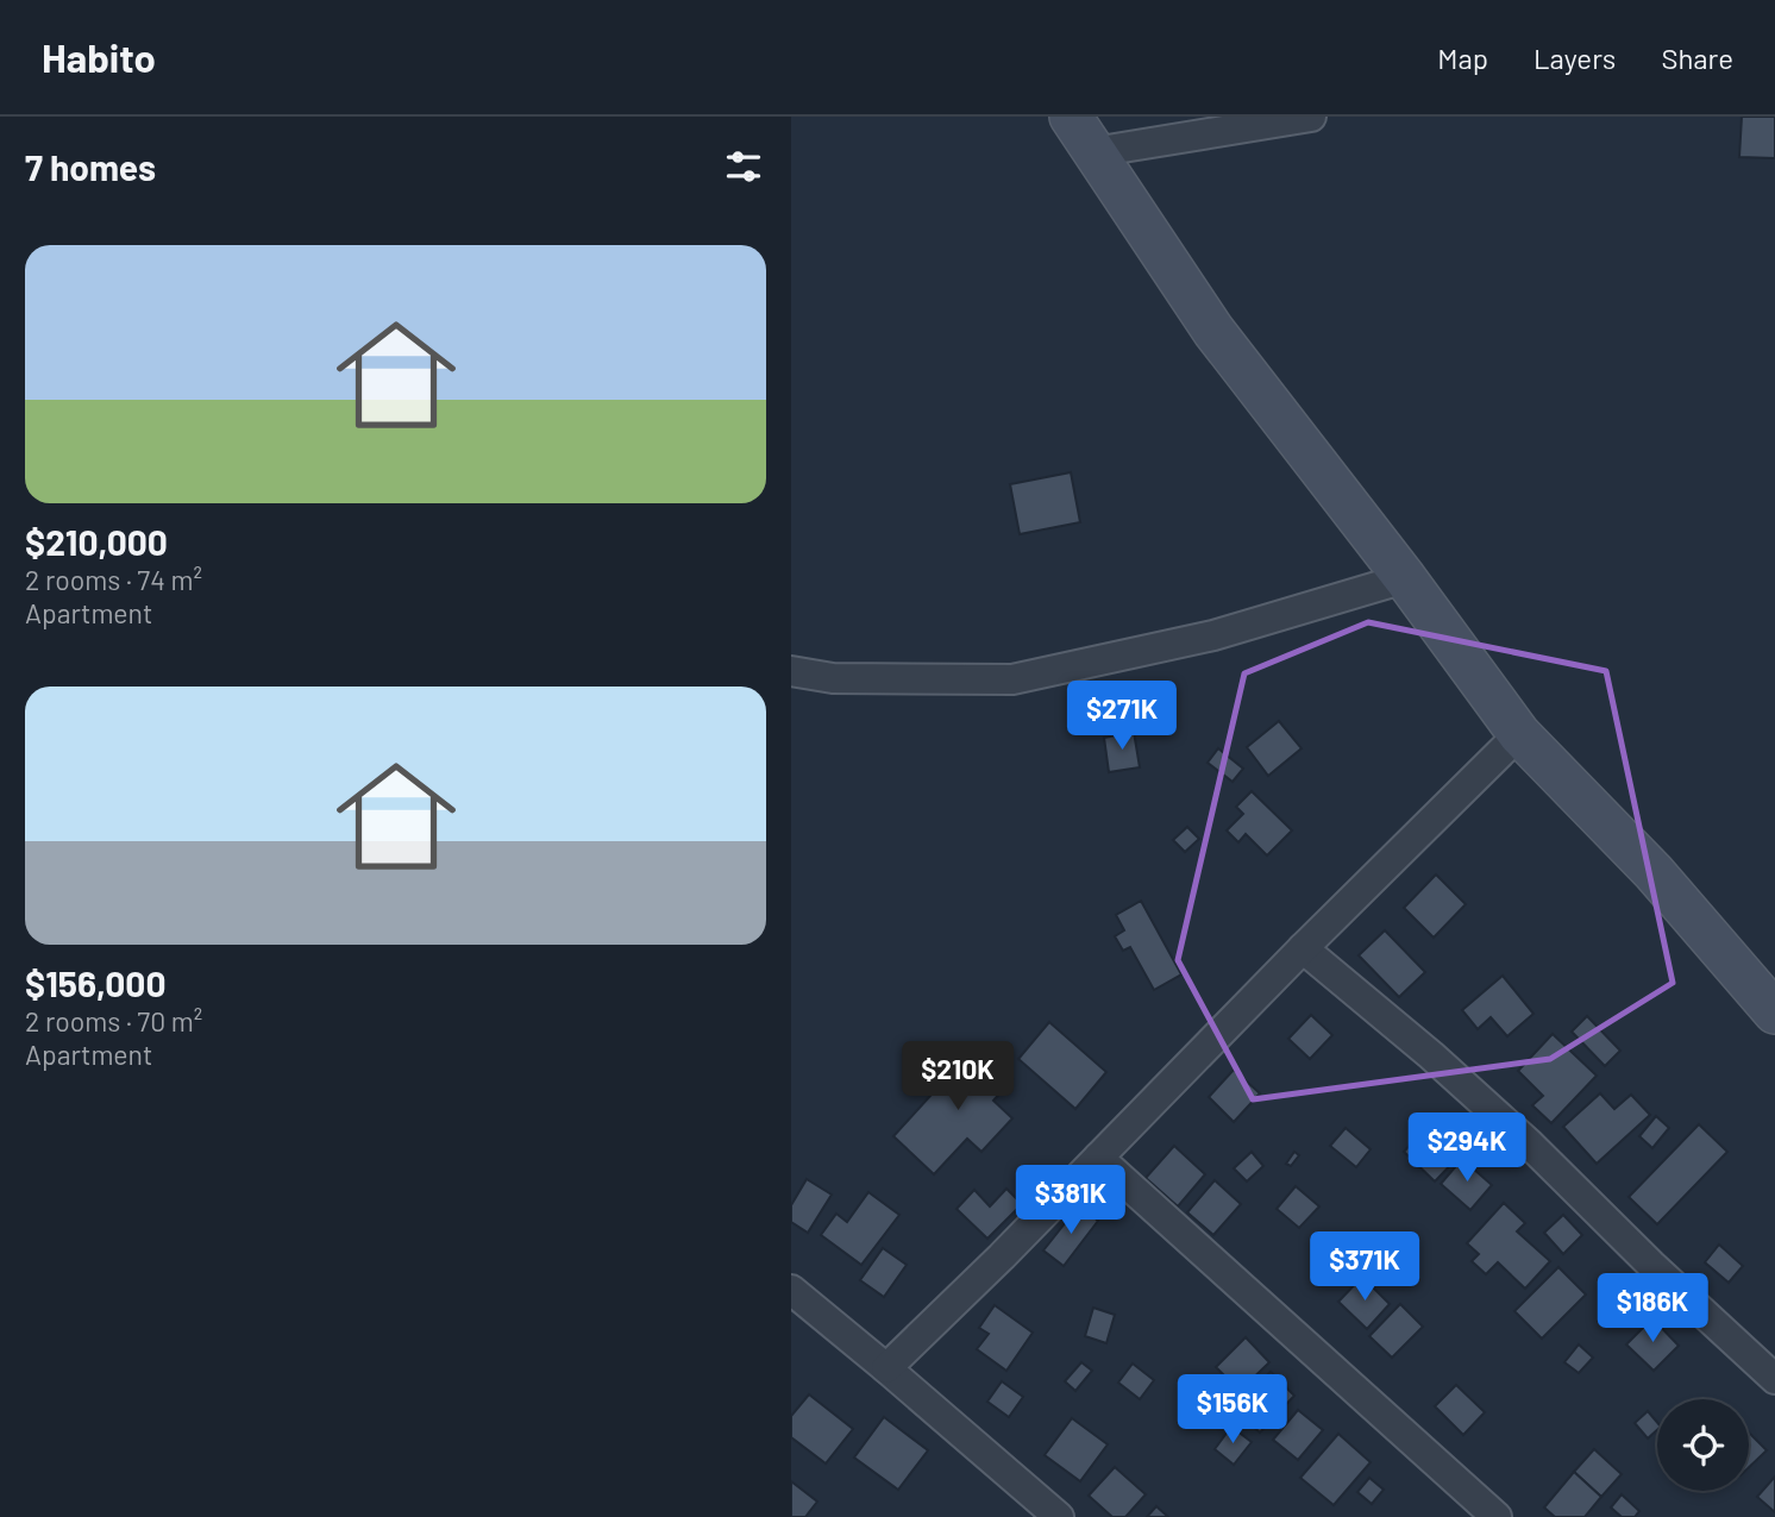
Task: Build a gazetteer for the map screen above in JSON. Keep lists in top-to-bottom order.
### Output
{
  "page": {
    "header": "Habito",
    "nav": ["Map", "Layers", "Share"],
    "heading": "7 homes",
    "list": [
      {
        "name": "$210,000",
        "note": "2 rooms · 74 m² · Apartment"
      },
      {
        "name": "$156,000",
        "note": "2 rooms · 70 m² · Apartment"
      }
    ],
    "price": [
      "$271K",
      "$210K",
      "$294K",
      "$381K",
      "$371K",
      "$186K",
      "$156K"
    ]
  }
}
